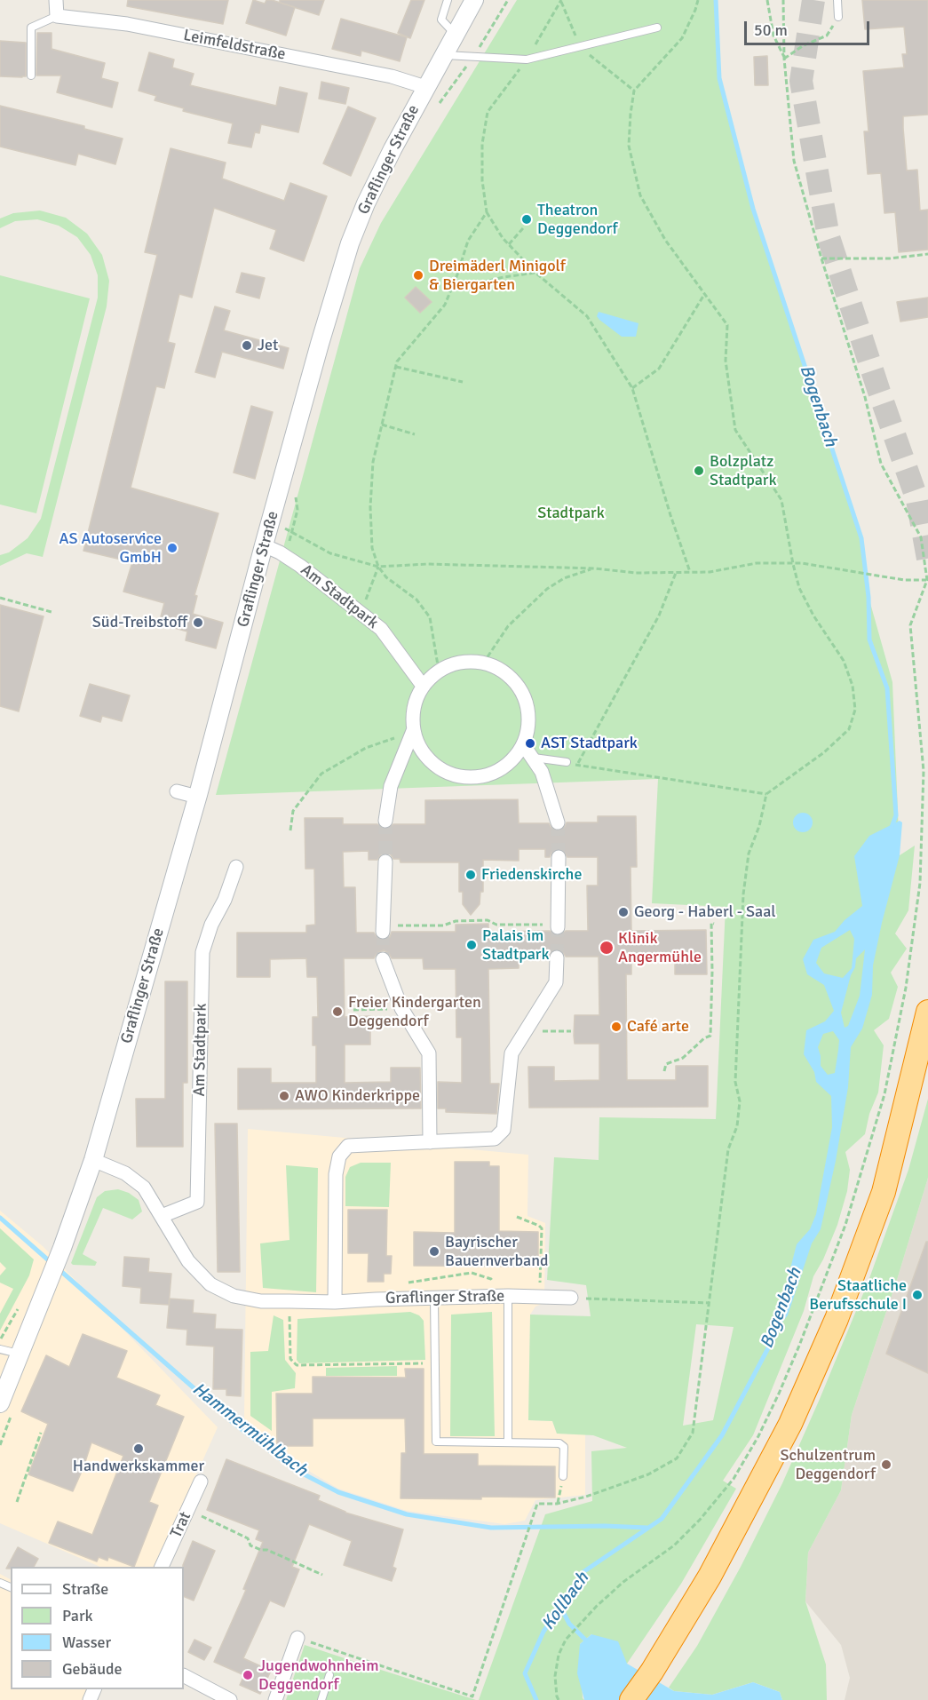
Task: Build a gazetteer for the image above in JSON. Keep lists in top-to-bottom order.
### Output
{
  "streets": {
    "street": [
      "Leimfeldstraße",
      "Graflinger Straße",
      "Am Stadtpark",
      "Trat"
    ]
  },
  "crossings": [
    ["Leimfeldstraße", "Graflinger Straße"],
    ["Graflinger Straße", "Am Stadtpark"]
  ],
  "water": ["Bogenbach", "Hammermühlbach", "Kollbach"],
  "parks": ["Stadtpark"],
  "places": [
    "Theatron Deggendorf",
    "Dreimäderl Minigolf & Biergarten",
    "Jet",
    "Bolzplatz Stadtpark",
    "AS Autoservice GmbH",
    "Süd-Treibstoff",
    "AST Stadtpark",
    "Friedenskirche",
    "Georg - Haberl - Saal",
    "Palais im Stadtpark",
    "Klinik Angermühle",
    "Freier Kindergarten Deggendorf",
    "Café arte",
    "AWO Kinderkrippe",
    "Bayrischer Bauernverband",
    "Staatliche Berufsschule I",
    "Handwerkskammer",
    "Schulzentrum Deggendorf",
    "Jugendwohnheim Deggendorf"
  ],
  "legend": [
    "Straße",
    "Park",
    "Wasser",
    "Gebäude"
  ],
  "scale_bar": "50 m"
}
